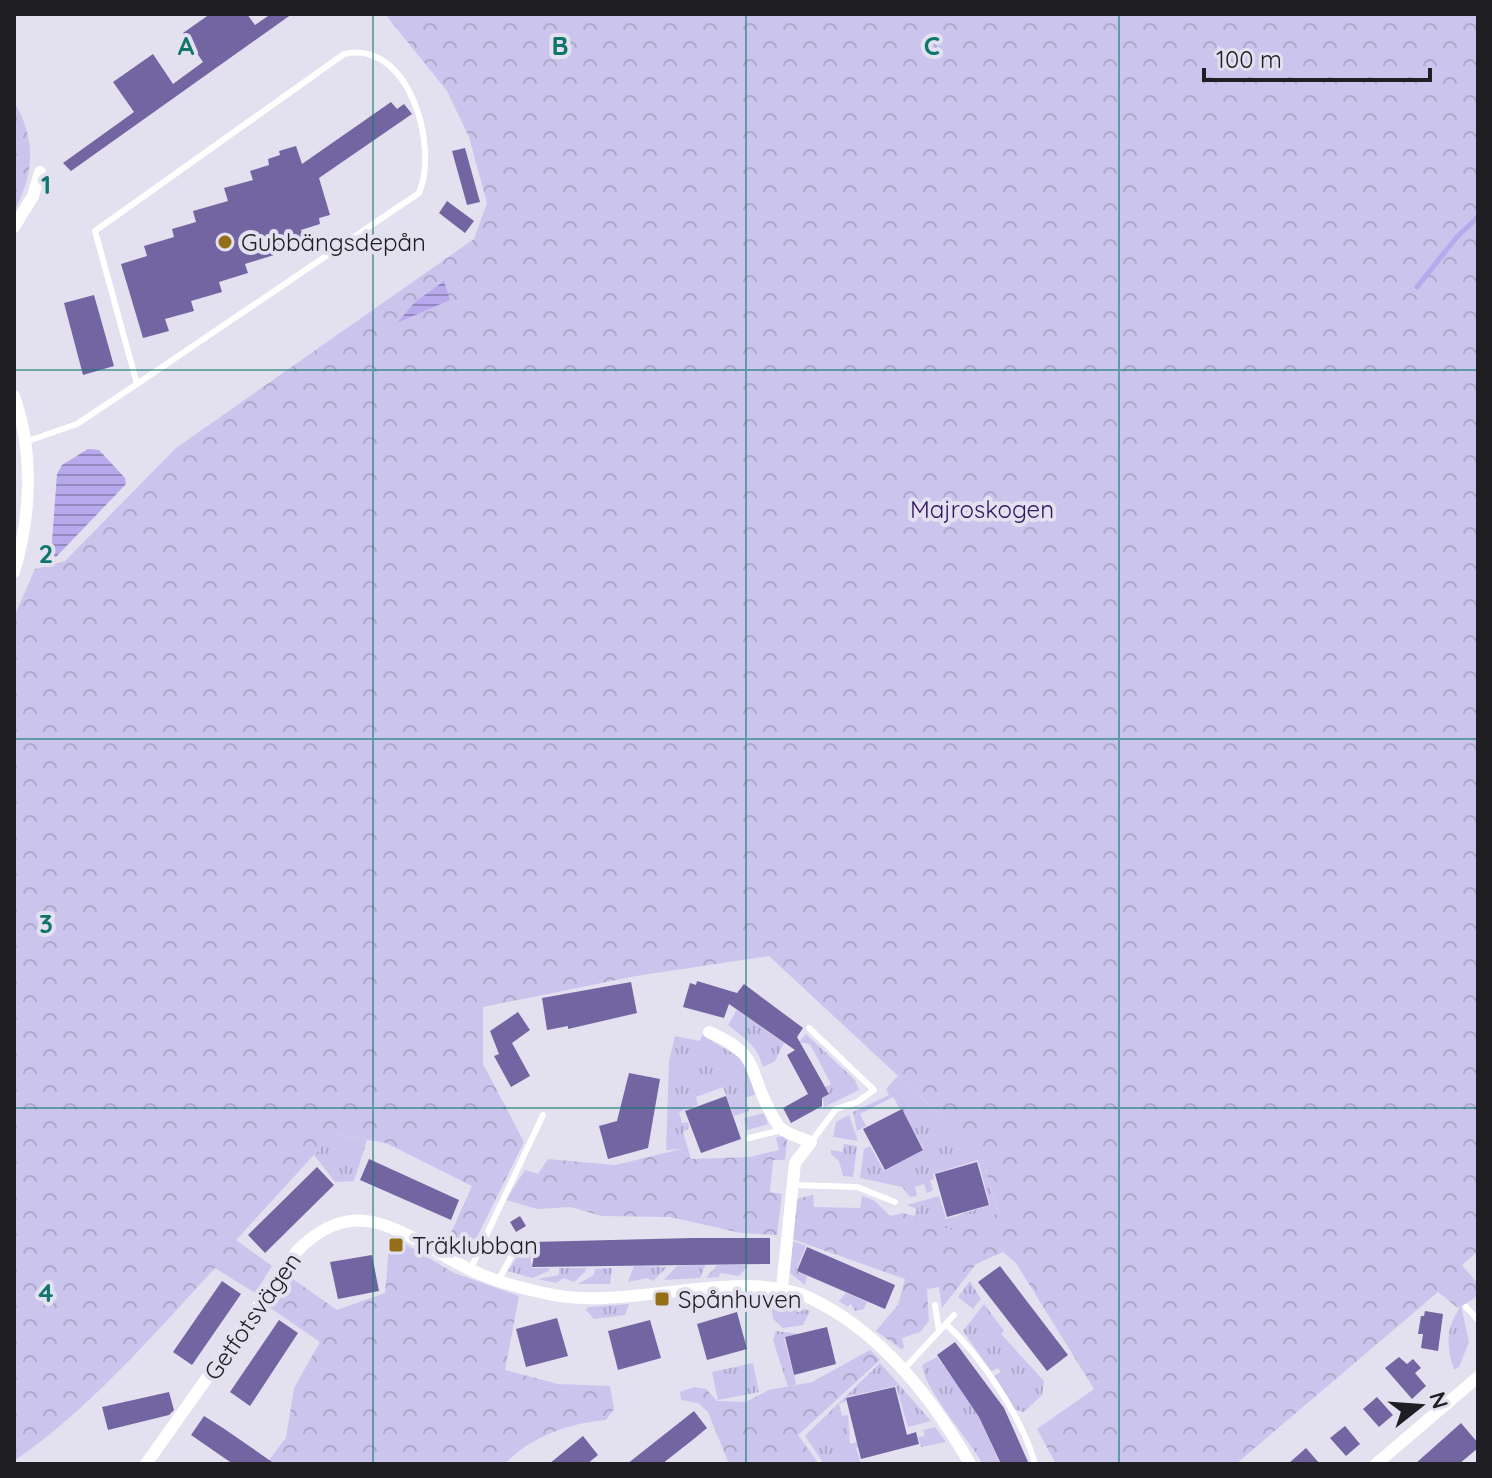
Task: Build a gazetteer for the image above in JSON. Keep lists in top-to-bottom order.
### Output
{
  "streets": {
    "street": ["Getfotsvägen"]
  },
  "parks": ["Majroskogen"],
  "places": {
    "other": ["Gubbängsdepån"],
    "transit": ["Träklubban", "Spånhuven"]
  },
  "scale_bar": "100 m",
  "north": "right",
  "grid": {
    "columns": ["A", "B", "C"],
    "rows": [
      "1",
      "2",
      "3",
      "4"
    ]
  }
}
